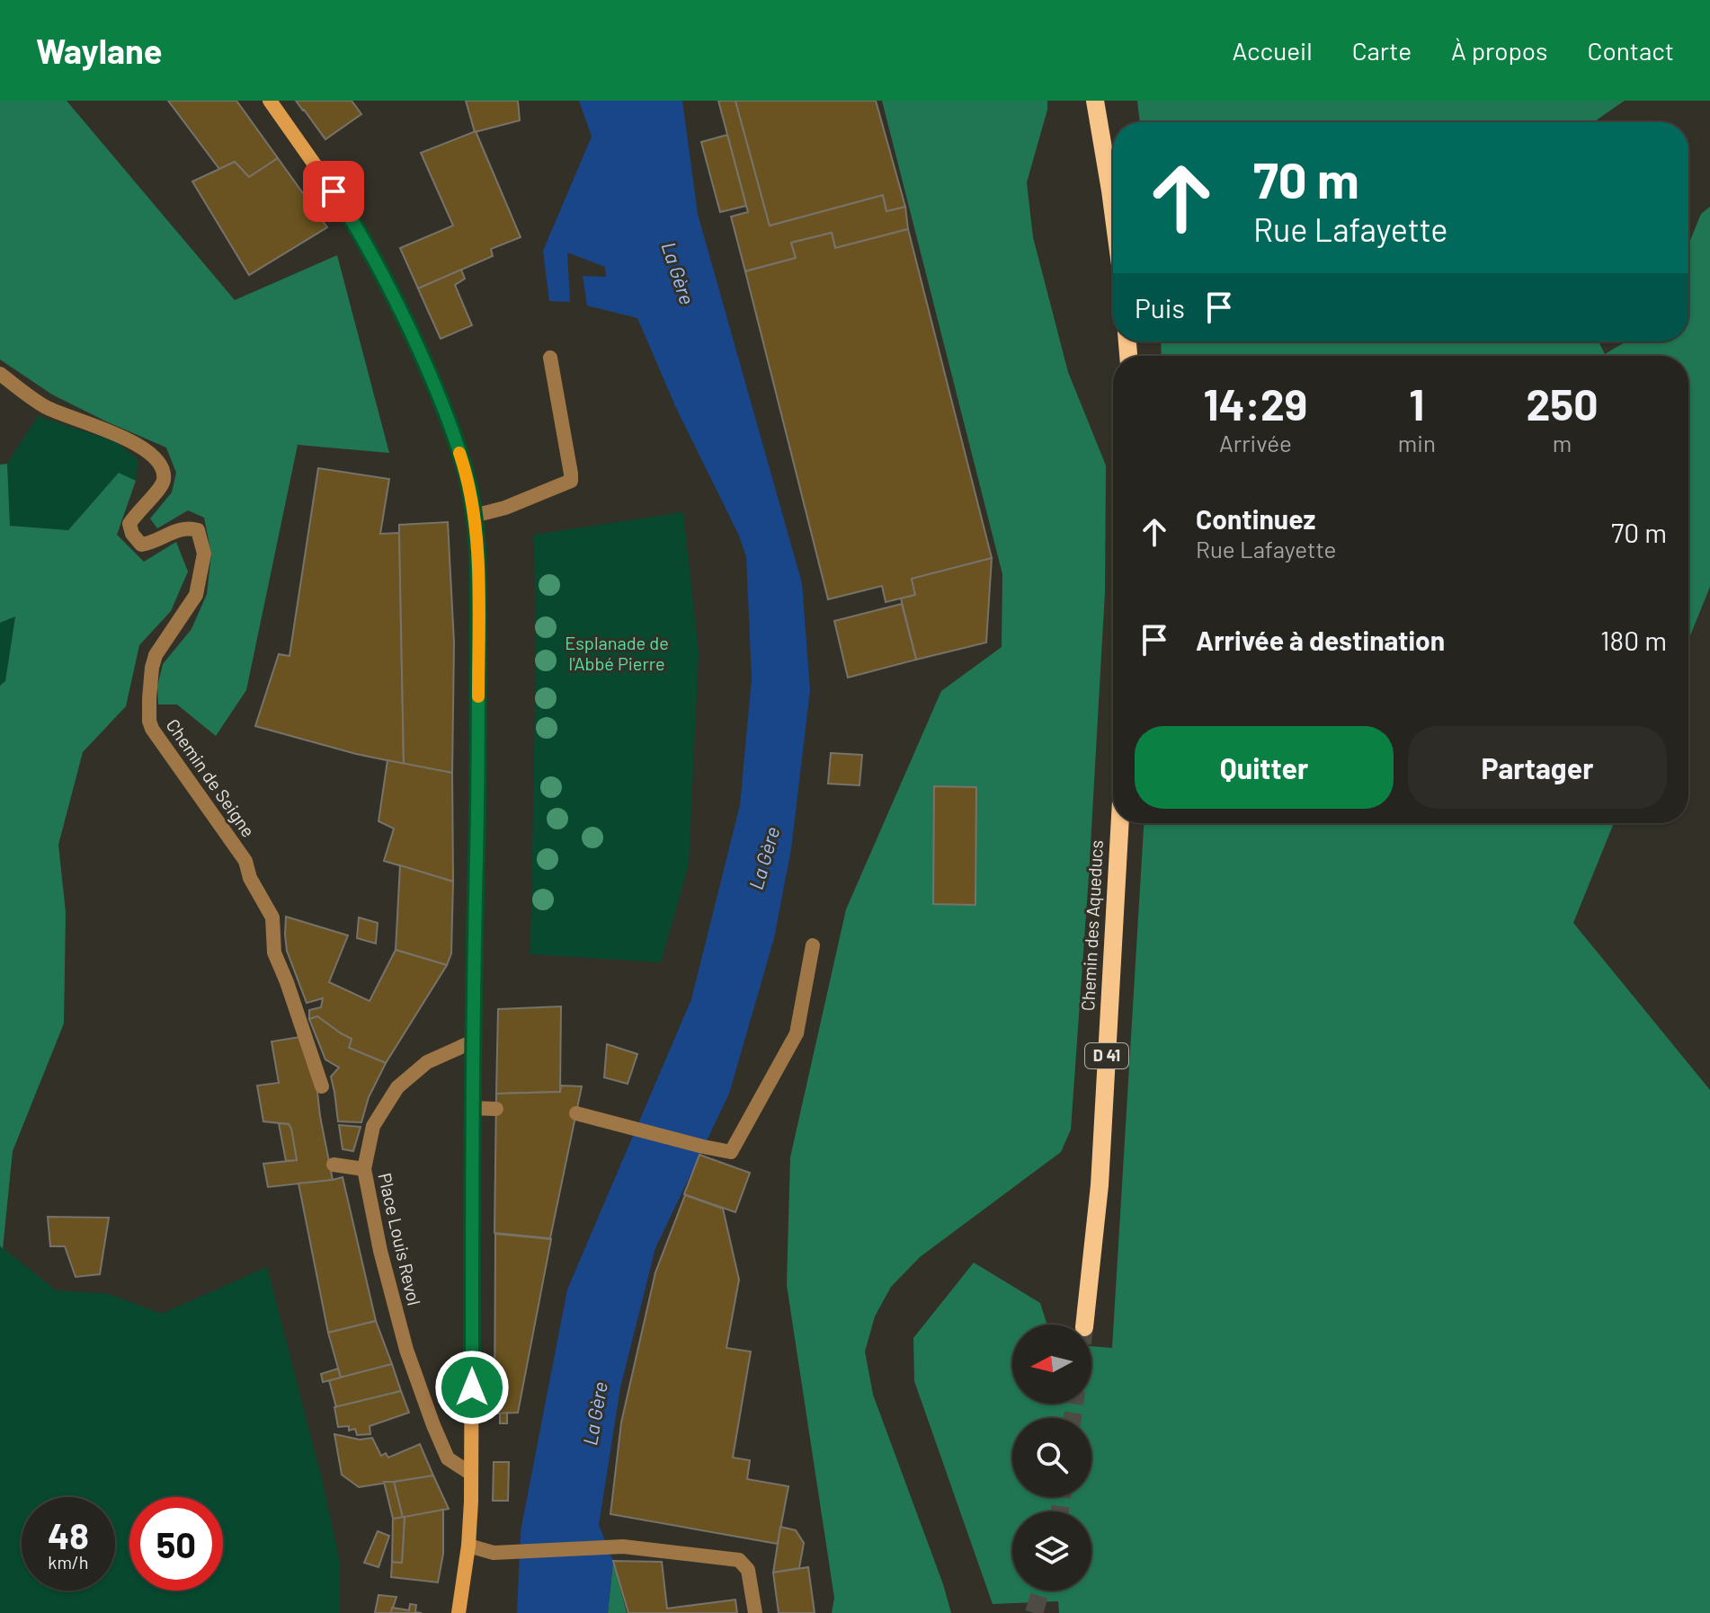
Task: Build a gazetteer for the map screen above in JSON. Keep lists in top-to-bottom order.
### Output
{
  "streets": {
    "main road": ["Chemin des Aqueducs", "D 41"],
    "street": ["Chemin de Seigne", "Place Louis Revol"]
  },
  "water": ["La Gère"],
  "parks": ["Esplanade de l'Abbé Pierre"],
  "north": "left",
  "page": {
    "header": "Waylane",
    "nav": [
      "Accueil",
      "Carte",
      "À propos",
      "Contact"
    ],
    "turn": ["70 m", "Rue Lafayette"],
    "then": "Puis",
    "eta": [
      "14:29",
      "Arrivée",
      "1",
      "min",
      "250",
      "m"
    ],
    "list": [
      {
        "name": "Continuez",
        "note": "Rue Lafayette",
        "value": "70 m"
      },
      {
        "name": "Arrivée à destination",
        "value": "180 m"
      }
    ],
    "buttons": ["Quitter", "Partager"],
    "speed": "48 km/h",
    "limit": "50"
  }
}
